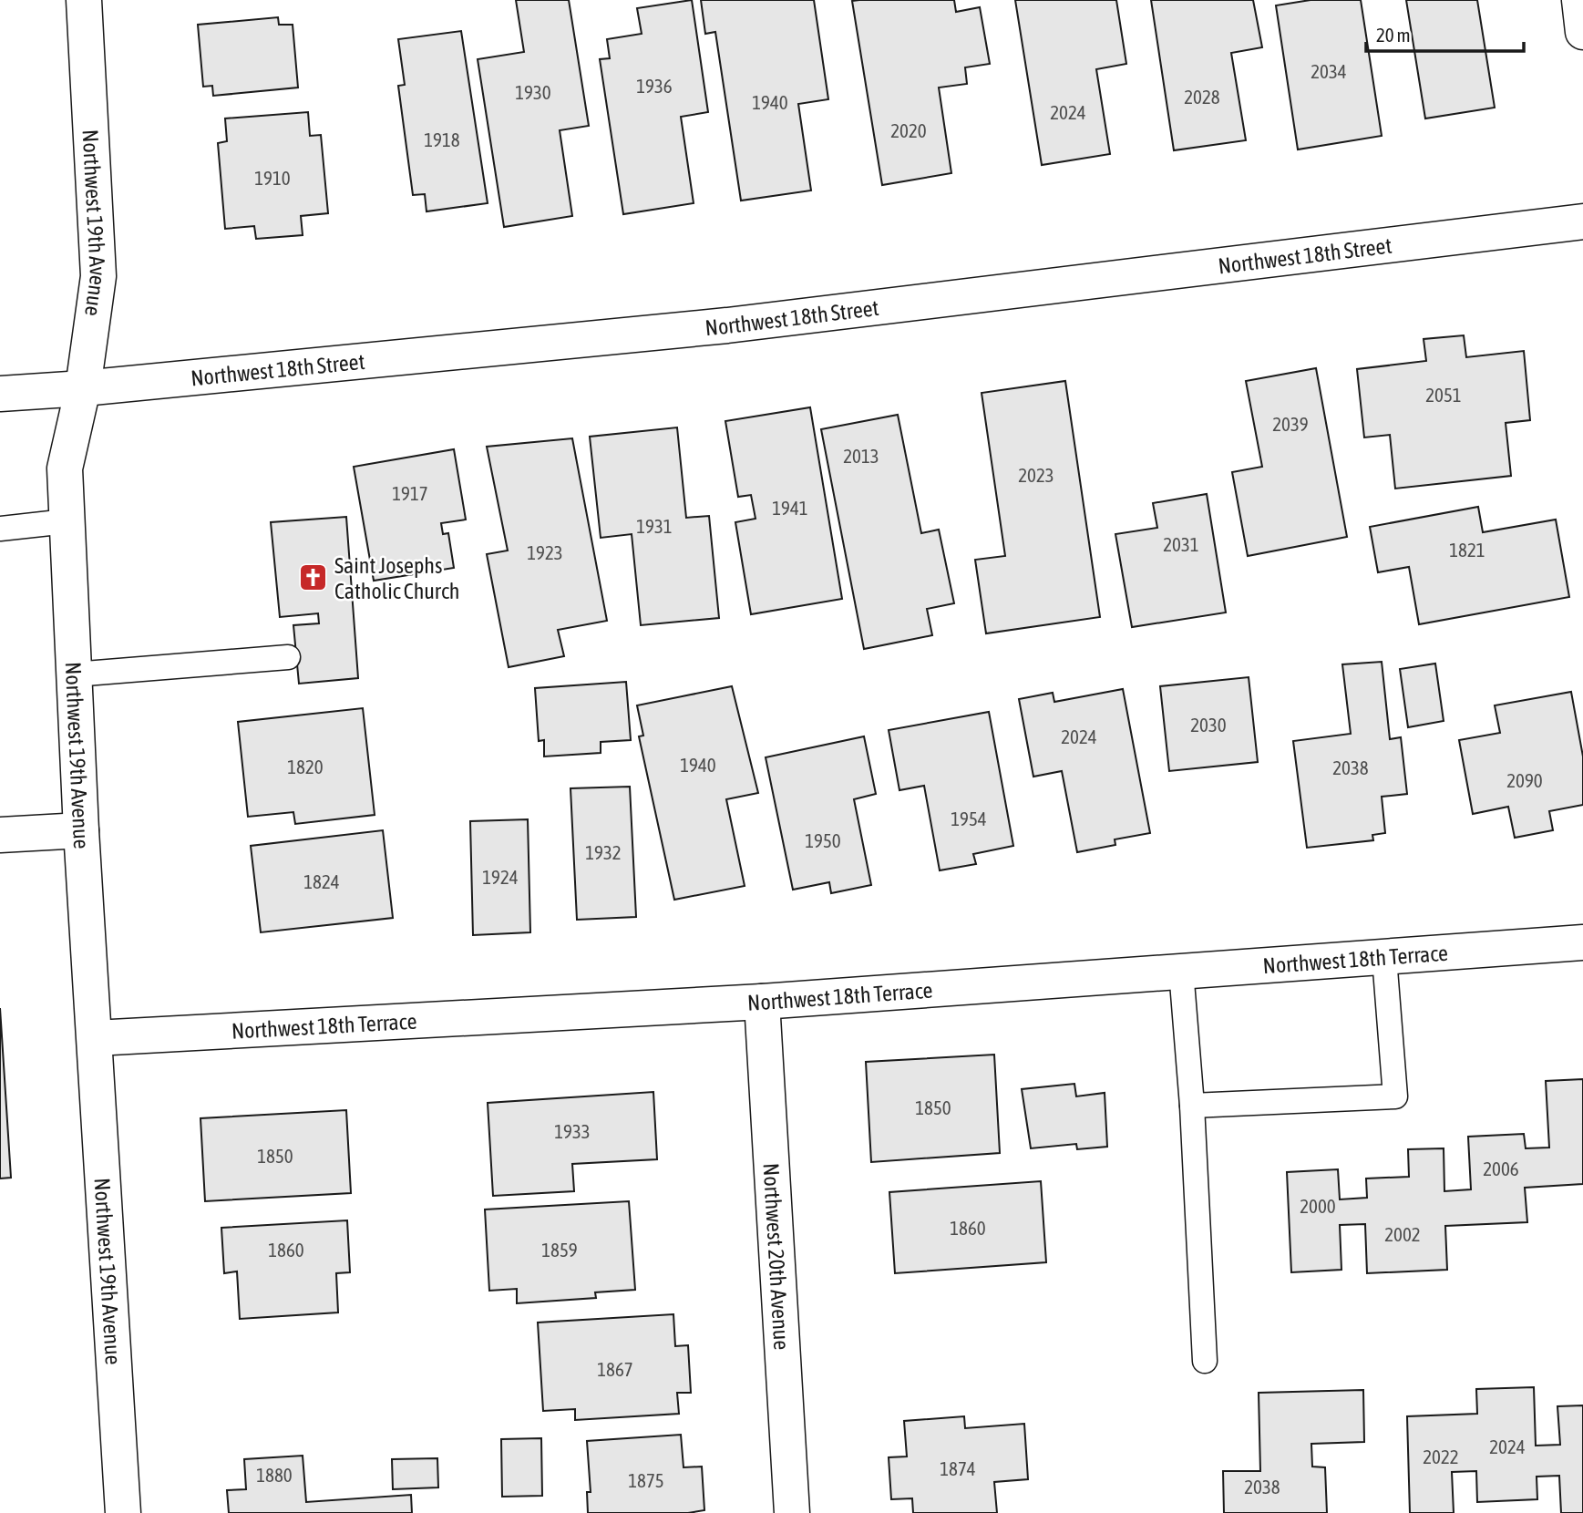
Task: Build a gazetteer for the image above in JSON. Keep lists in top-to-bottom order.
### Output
{
  "streets": {
    "street": [
      "Northwest 19th Avenue",
      "Northwest 18th Street",
      "Northwest 18th Terrace",
      "Northwest 20th Avenue"
    ]
  },
  "crossings": [
    ["Northwest 19th Avenue", "Northwest 18th Street"],
    ["Northwest 19th Avenue", "Northwest 18th Terrace"],
    ["Northwest 18th Terrace", "Northwest 20th Avenue"]
  ],
  "places": {
    "church": ["Saint Josephs Catholic Church"]
  },
  "house_numbers": [
    "2034",
    "1936",
    "1930",
    "2028",
    "1940",
    "2024",
    "2020",
    "1918",
    "1910",
    "2051",
    "2039",
    "2013",
    "2023",
    "1917",
    "1941",
    "1931",
    "2031",
    "1821",
    "1923",
    "2030",
    "2024",
    "1940",
    "1820",
    "2038",
    "2090",
    "1954",
    "1950",
    "1932",
    "1924",
    "1824",
    "1850",
    "1933",
    "1850",
    "2006",
    "2000",
    "1860",
    "2002",
    "1860",
    "1859",
    "1867",
    "2024",
    "2022",
    "1874",
    "1880",
    "1875",
    "2038"
  ],
  "scale_bar": "20 m"
}
